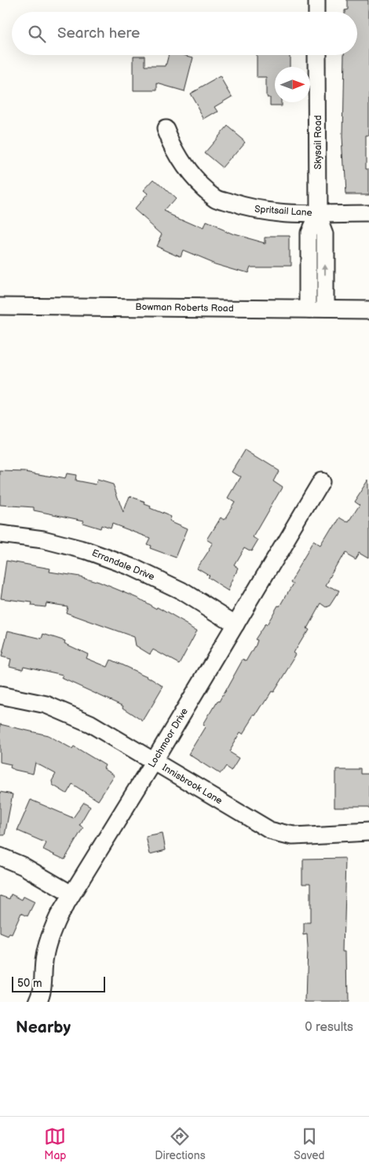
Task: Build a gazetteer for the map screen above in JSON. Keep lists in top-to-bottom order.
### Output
{
  "streets": {
    "street": [
      "Skysail Road",
      "Spritsail Lane",
      "Bowman Roberts Road",
      "Errandale Drive",
      "Lochmoor Drive",
      "Innisbrook Lane"
    ]
  },
  "crossings": [
    ["Skysail Road", "Spritsail Lane"],
    ["Skysail Road", "Bowman Roberts Road"],
    ["Errandale Drive", "Lochmoor Drive"],
    ["Lochmoor Drive", "Innisbrook Lane"]
  ],
  "scale_bar": "50 m",
  "north": "right",
  "page": {
    "search": "Search here",
    "scale": "50 m",
    "heading": ["Nearby", "0 results"],
    "nav": ["Map", "Directions", "Saved"]
  }
}
